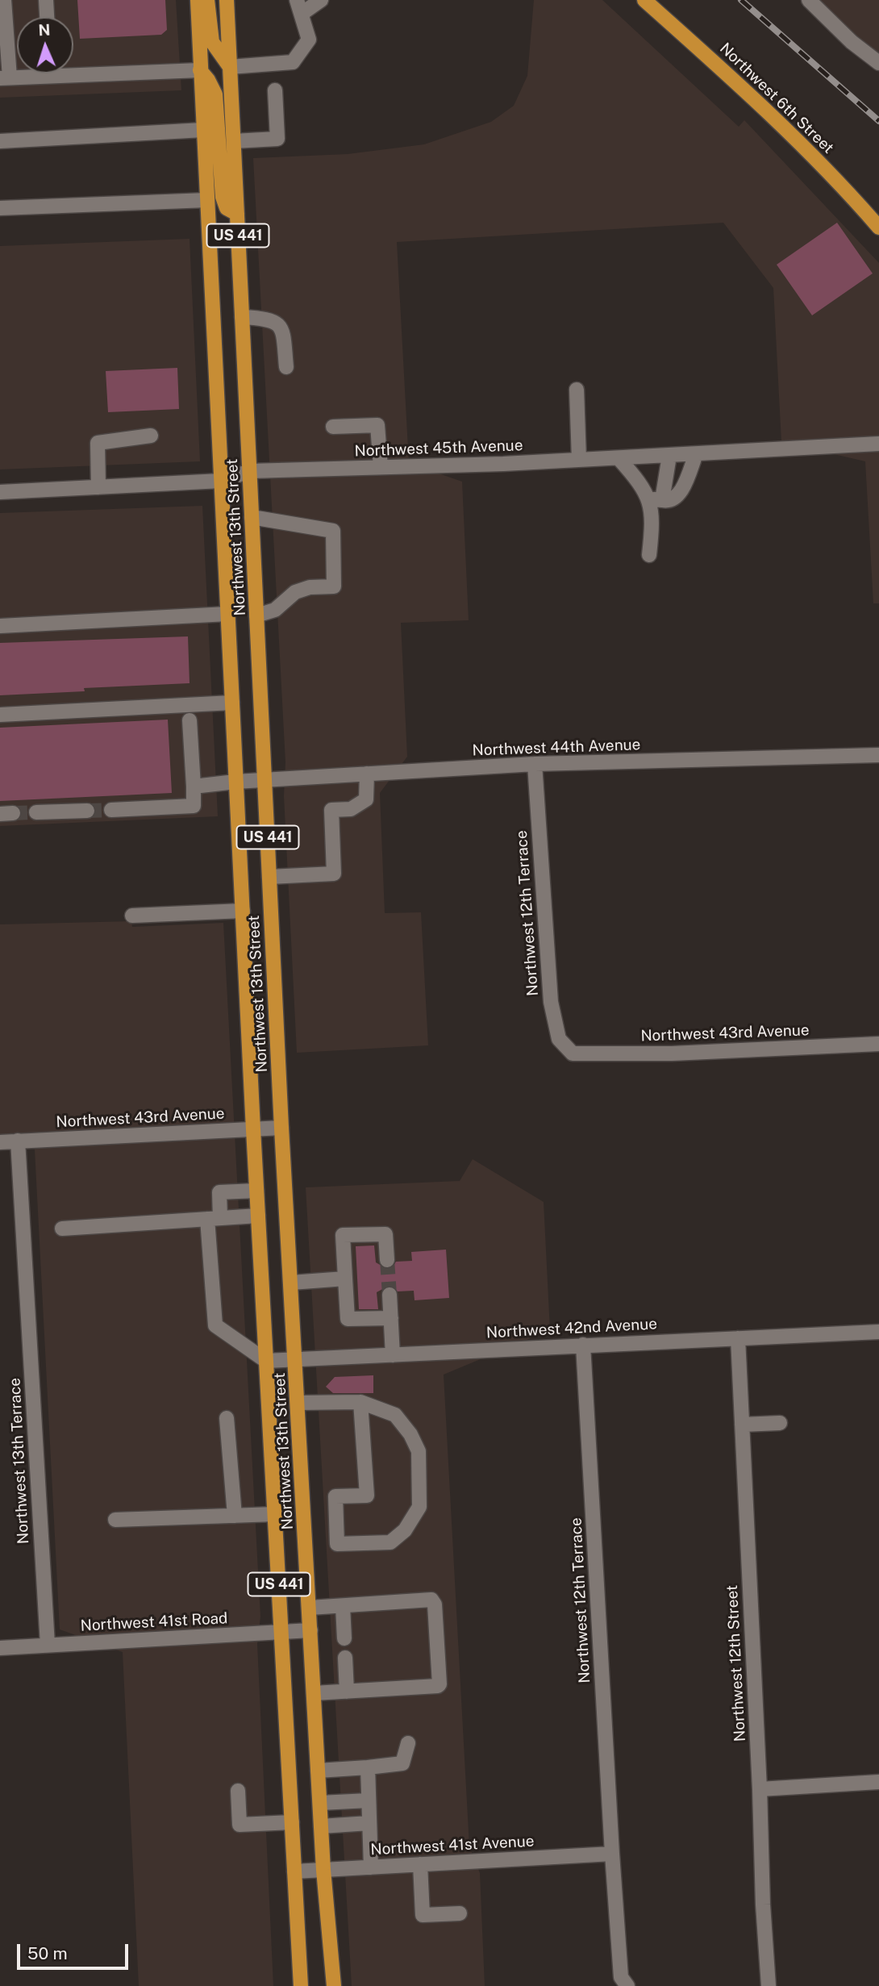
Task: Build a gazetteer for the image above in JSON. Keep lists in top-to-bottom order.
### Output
{
  "streets": {
    "main road": ["Northwest 6th Street", "US 441", "Northwest 13th Street"],
    "street": [
      "Northwest 45th Avenue",
      "Northwest 44th Avenue",
      "Northwest 12th Terrace",
      "Northwest 43rd Avenue",
      "Northwest 42nd Avenue",
      "Northwest 13th Terrace",
      "Northwest 41st Road",
      "Northwest 12th Street",
      "Northwest 41st Avenue"
    ]
  },
  "crossings": [
    ["Northwest 45th Avenue", "Northwest 13th Street"],
    ["Northwest 13th Street", "Northwest 44th Avenue"],
    ["Northwest 13th Street", "Northwest 43rd Avenue"],
    ["Northwest 13th Street", "Northwest 42nd Avenue"],
    ["Northwest 13th Street", "Northwest 41st Road"],
    ["Northwest 13th Street", "Northwest 41st Avenue"],
    ["Northwest 44th Avenue", "Northwest 12th Terrace"],
    ["Northwest 12th Terrace", "Northwest 43rd Avenue"],
    ["Northwest 12th Terrace", "Northwest 42nd Avenue"],
    ["Northwest 12th Terrace", "Northwest 41st Avenue"],
    ["Northwest 43rd Avenue", "Northwest 13th Terrace"],
    ["Northwest 42nd Avenue", "Northwest 12th Street"],
    ["Northwest 13th Terrace", "Northwest 41st Road"]
  ],
  "scale_bar": "50 m",
  "north": "top"
}
